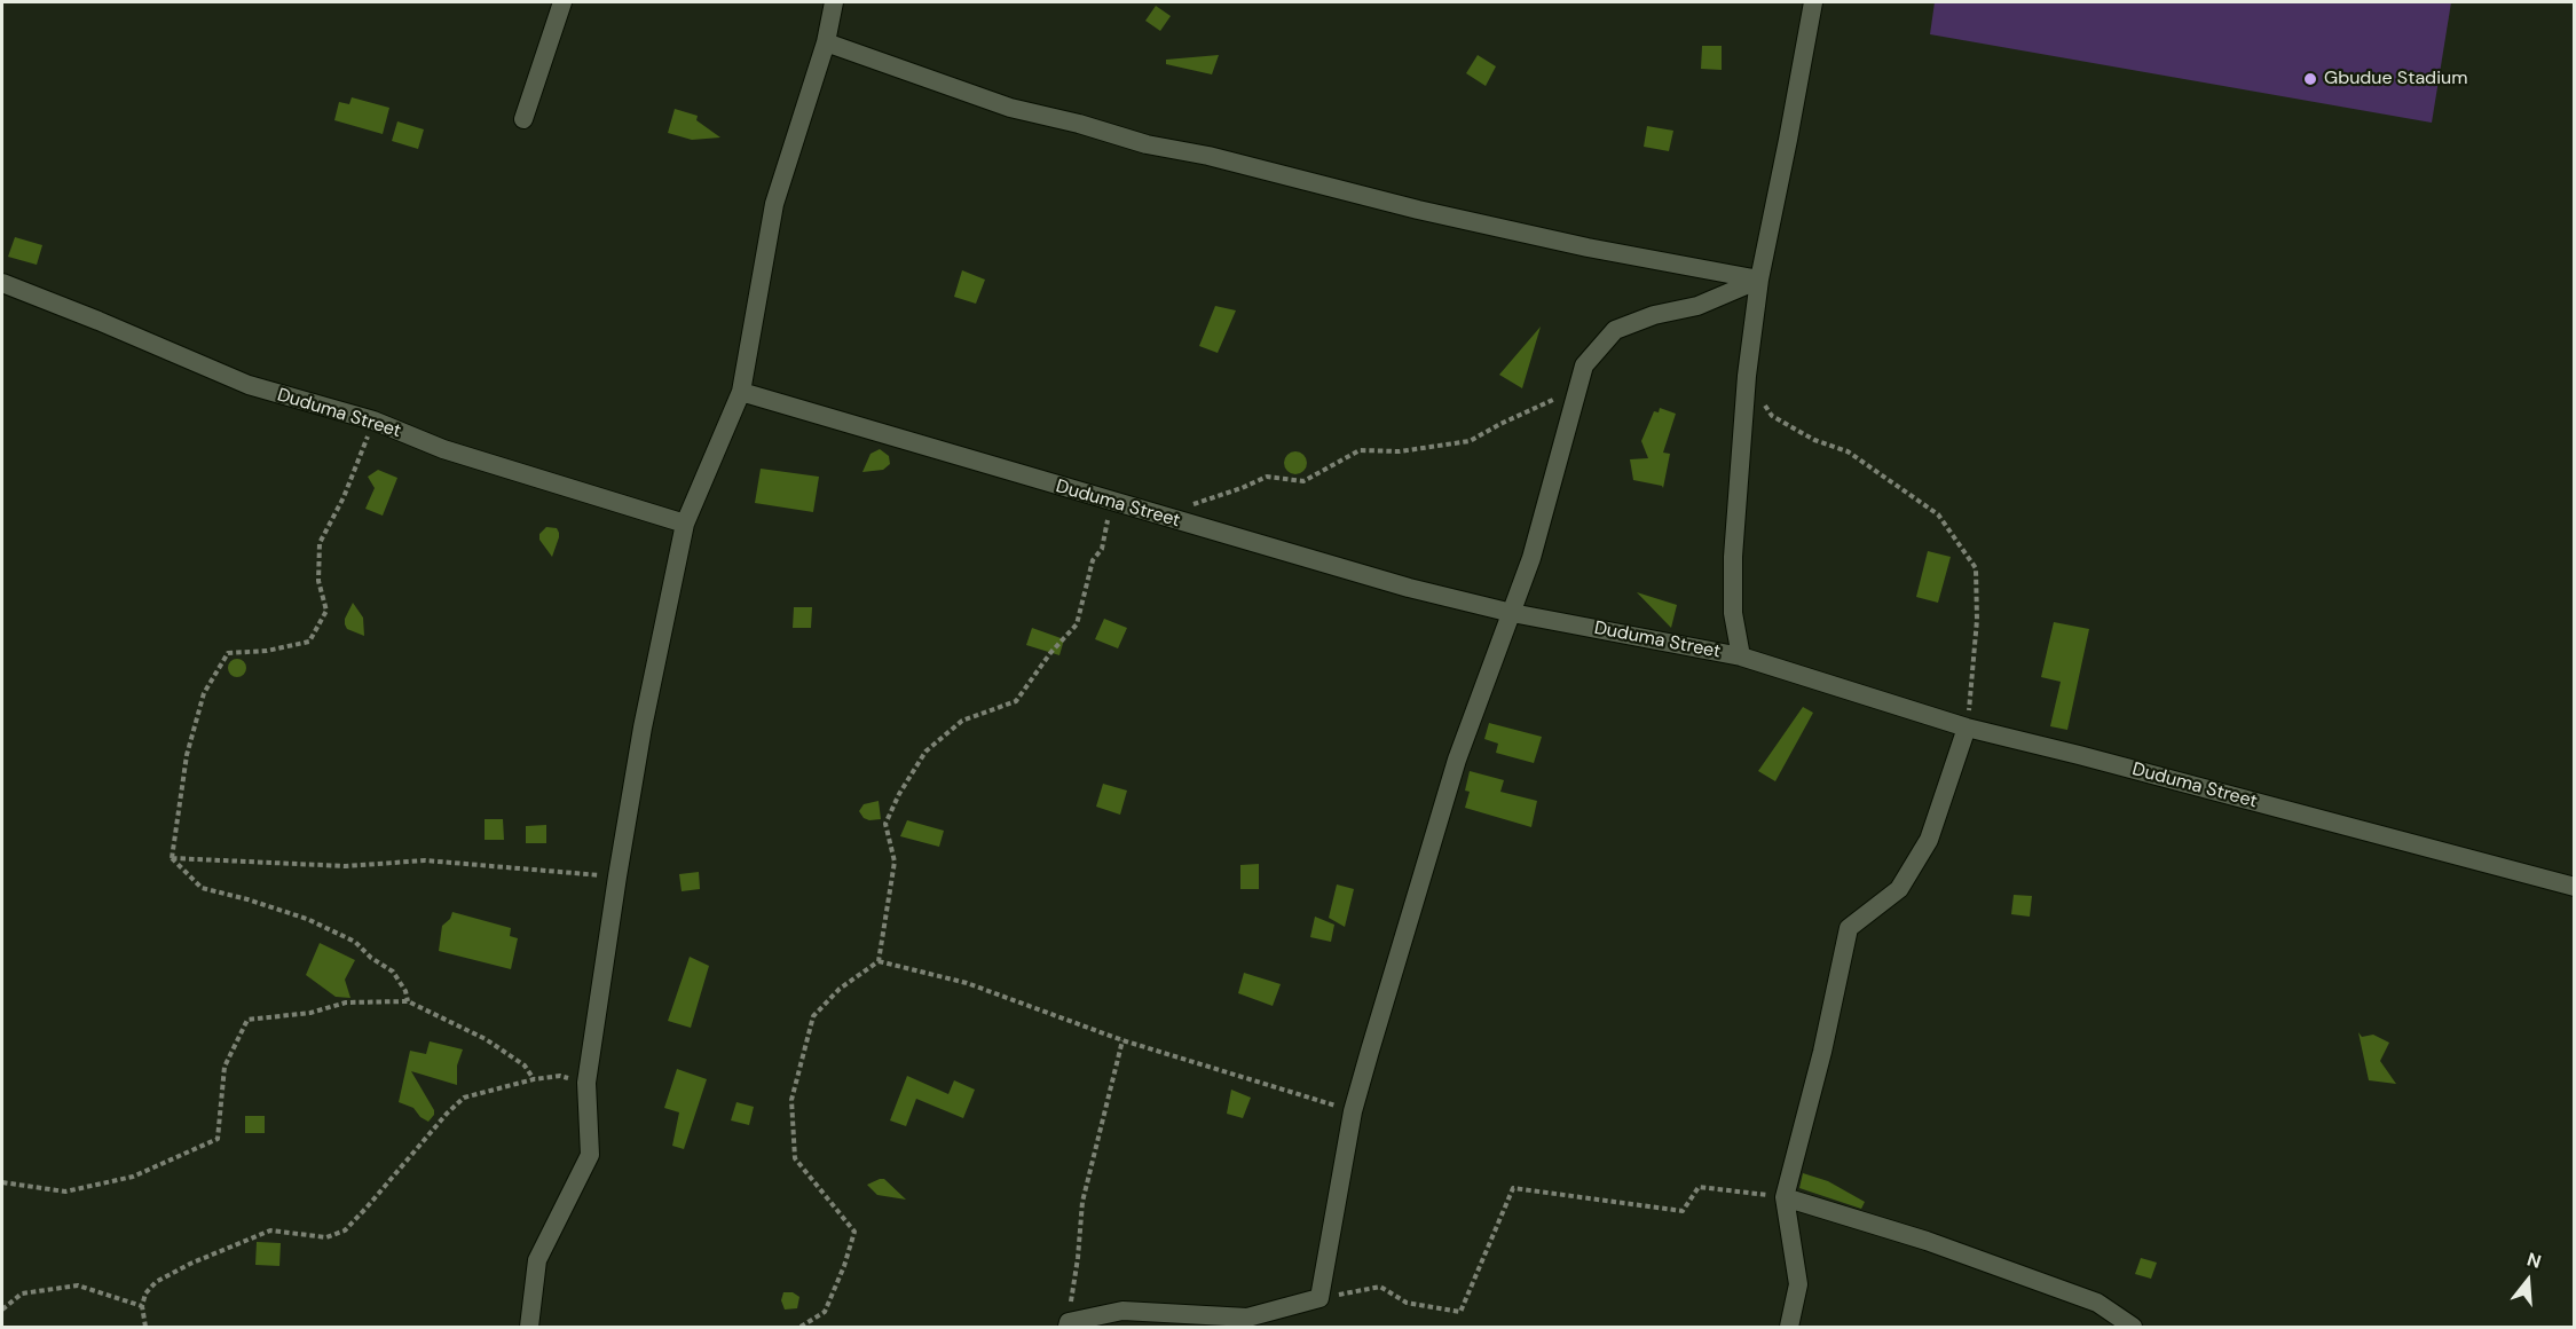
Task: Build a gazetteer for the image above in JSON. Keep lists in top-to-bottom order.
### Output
{
  "streets": {
    "street": ["Duduma Street"]
  },
  "places": ["Gbudue Stadium"],
  "north": "top"
}
